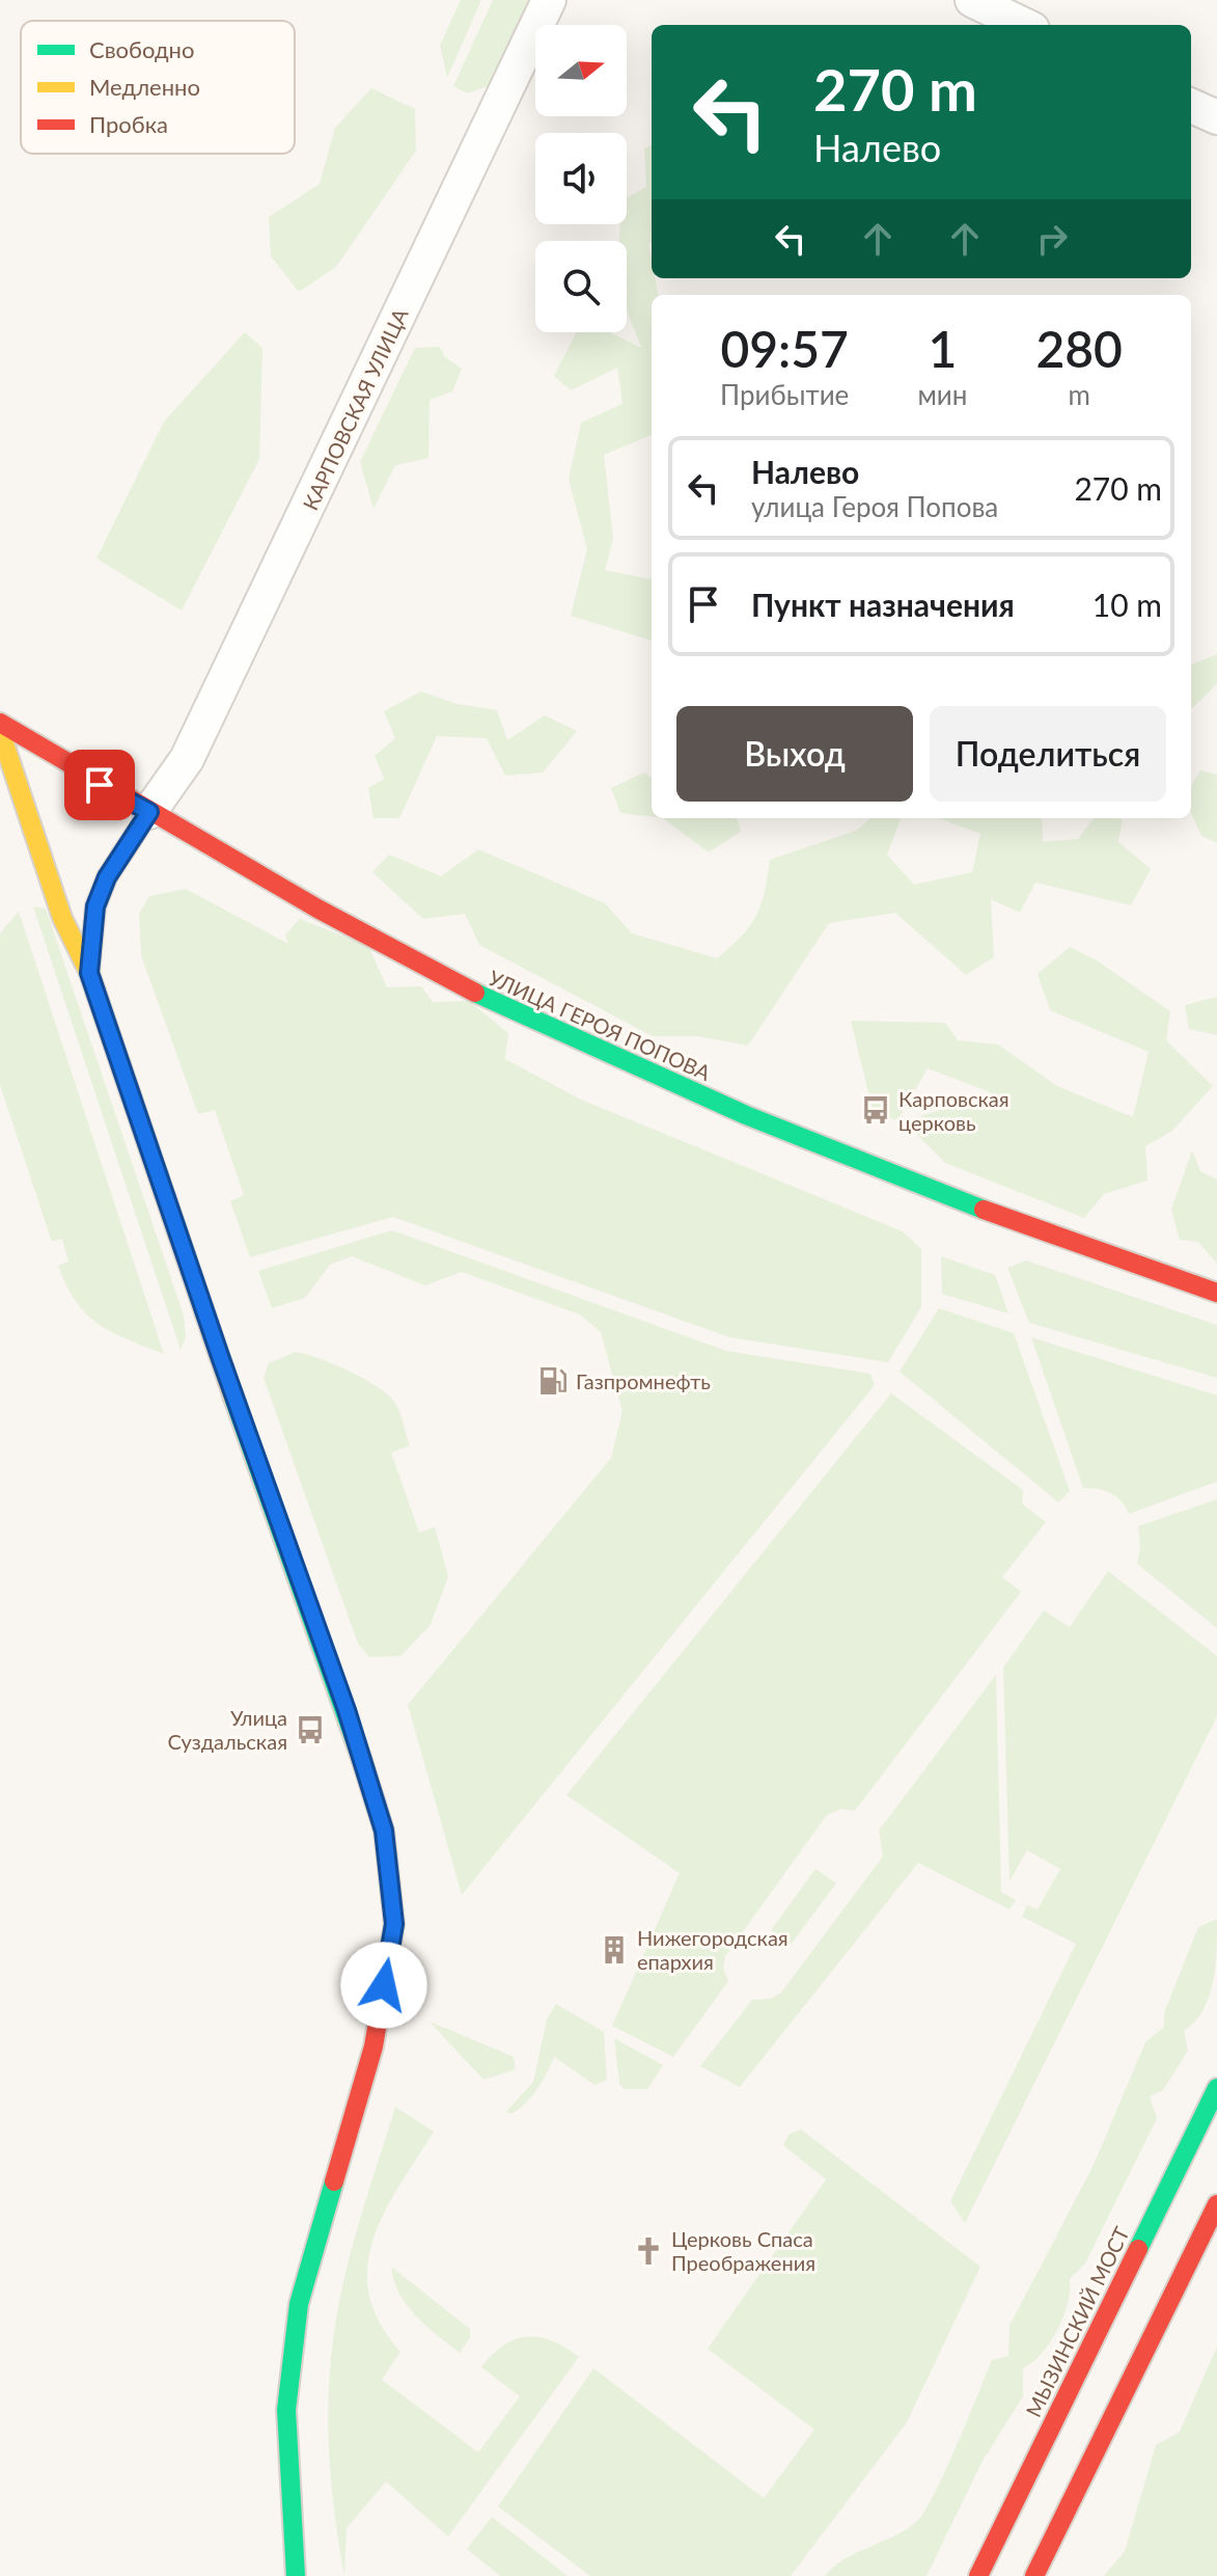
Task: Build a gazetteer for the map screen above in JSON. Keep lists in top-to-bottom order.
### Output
{
  "streets": {
    "street": ["КАРПОВСКАЯ УЛИЦА", "УЛИЦА ГЕРОЯ ПОПОВА", "МЫЗИНСКИЙ МОСТ"]
  },
  "crossings": [
    ["КАРПОВСКАЯ УЛИЦА", "УЛИЦА ГЕРОЯ ПОПОВА"]
  ],
  "places": {
    "bus stop": ["Карповская церковь", "Улица Суздальская"],
    "fuel station": ["Газпромнефть"],
    "building": ["Нижегородская епархия"],
    "church": ["Церковь Спаса Преображения"]
  },
  "legend": ["Свободно", "Медленно", "Пробка"],
  "north": "right",
  "page": {
    "turn": ["270 m", "Налево"],
    "eta": [
      "09:57",
      "Прибытие",
      "1",
      "мин",
      "280",
      "m"
    ],
    "list": [
      {
        "name": "Налево",
        "note": "улица Героя Попова",
        "value": "270 m"
      },
      {
        "name": "Пункт назначения",
        "value": "10 m"
      }
    ],
    "buttons": ["Выход", "Поделиться"]
  }
}
